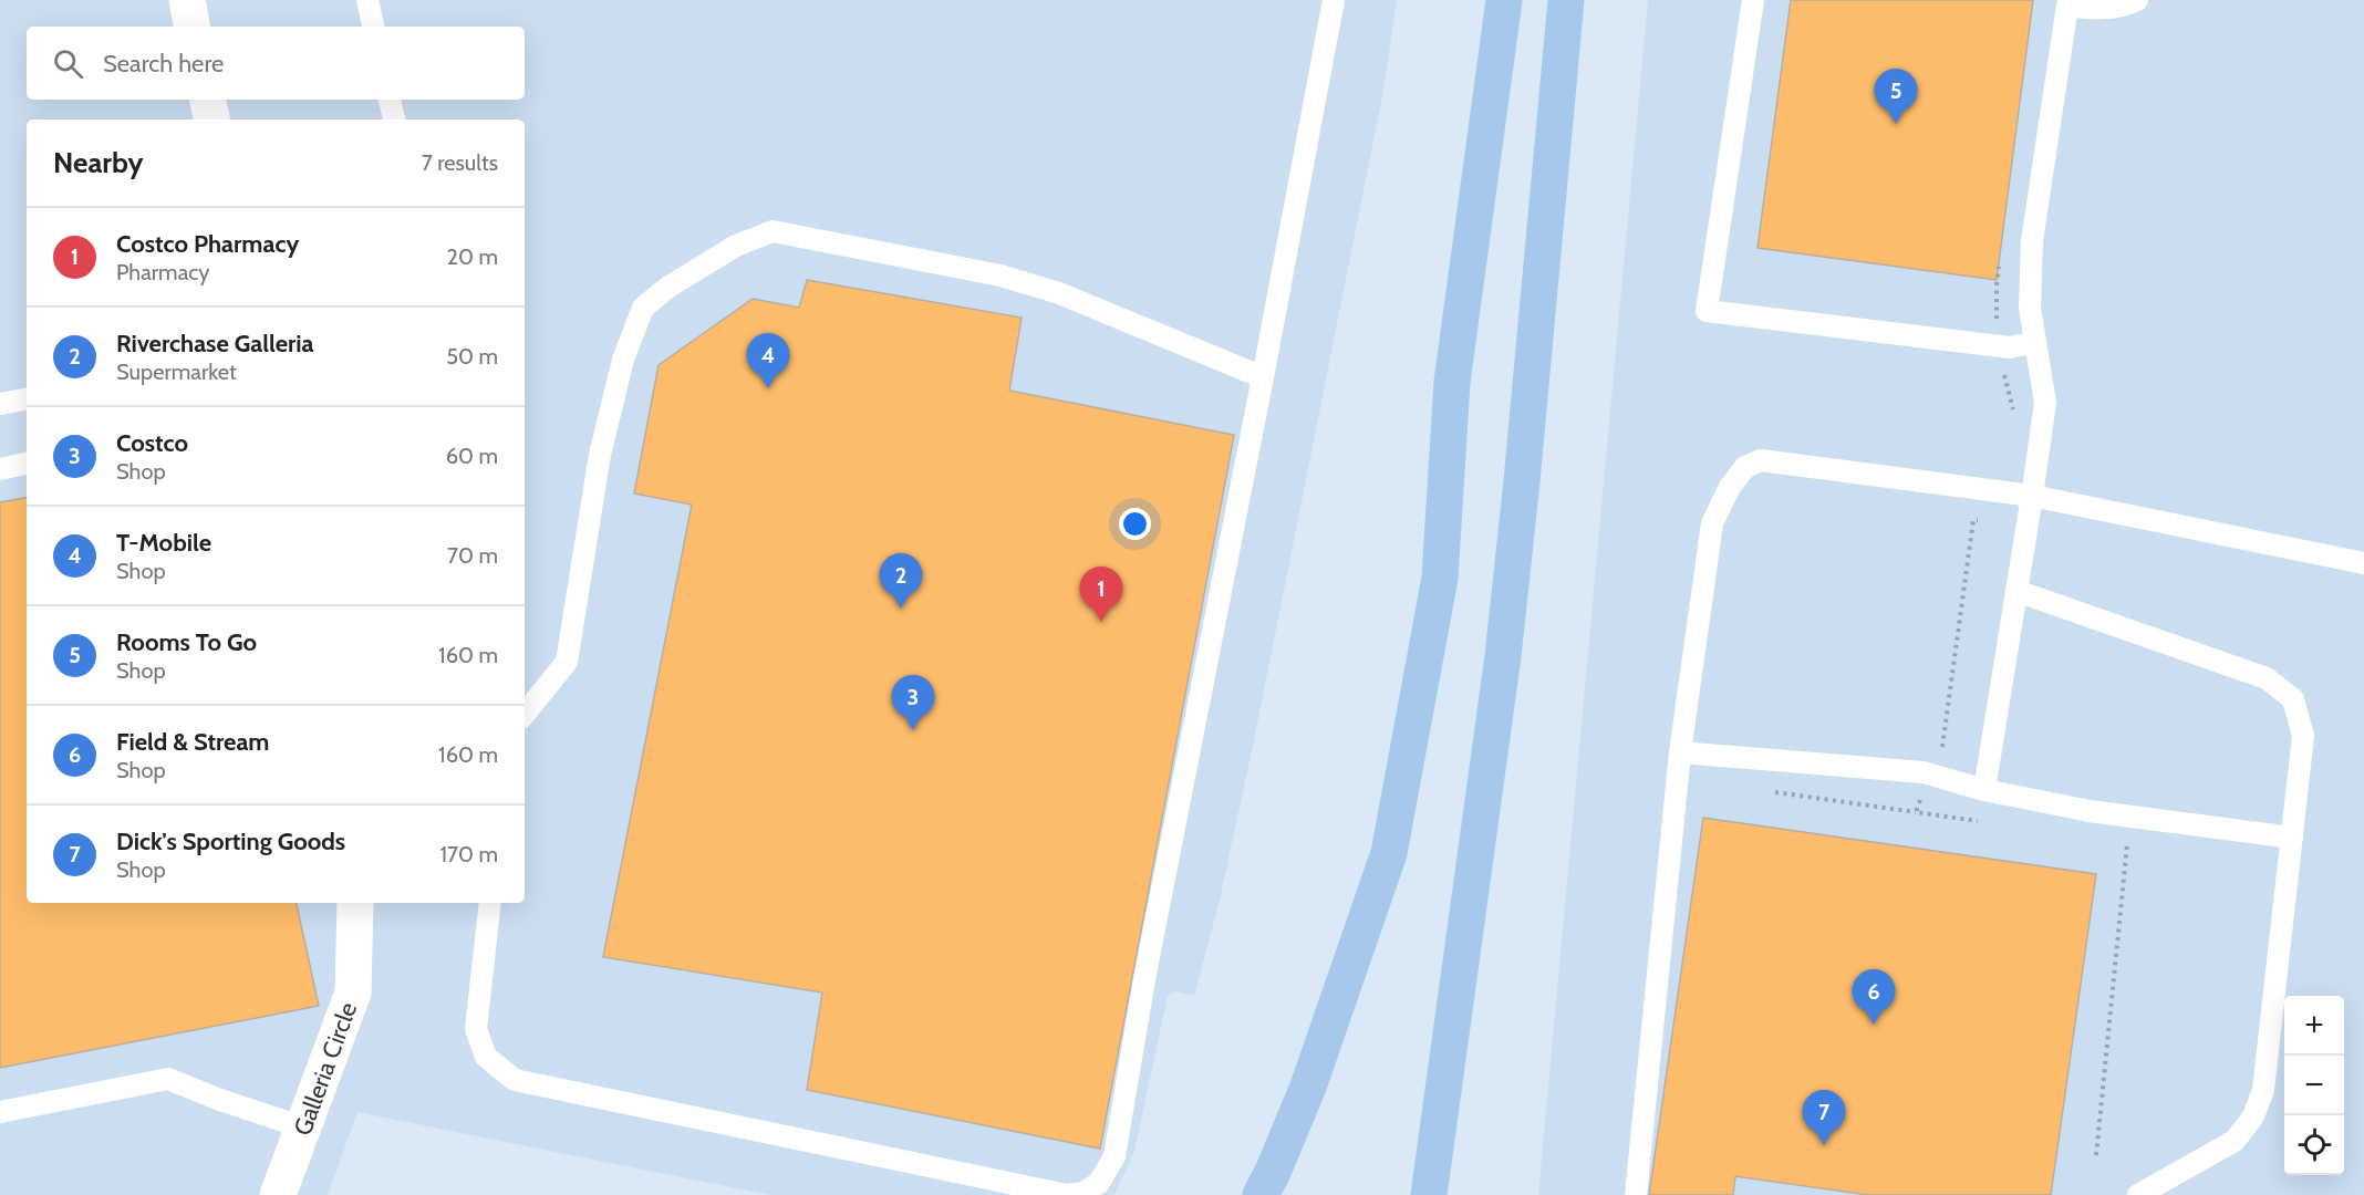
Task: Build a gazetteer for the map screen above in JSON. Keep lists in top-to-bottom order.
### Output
{
  "streets": {
    "street": ["Galleria Circle"]
  },
  "page": {
    "search": "Search here",
    "pins": [
      "5",
      "4",
      "2",
      "1",
      "3",
      "6",
      "7"
    ],
    "heading": ["Nearby", "7 results"],
    "list": [
      {
        "mark": "1",
        "name": "Costco Pharmacy",
        "note": "Pharmacy",
        "value": "20 m"
      },
      {
        "mark": "2",
        "name": "Riverchase Galleria",
        "note": "Supermarket",
        "value": "50 m"
      },
      {
        "mark": "3",
        "name": "Costco",
        "note": "Shop",
        "value": "60 m"
      },
      {
        "mark": "4",
        "name": "T-Mobile",
        "note": "Shop",
        "value": "70 m"
      },
      {
        "mark": "5",
        "name": "Rooms To Go",
        "note": "Shop",
        "value": "160 m"
      },
      {
        "mark": "6",
        "name": "Field & Stream",
        "note": "Shop",
        "value": "160 m"
      },
      {
        "mark": "7",
        "name": "Dick's Sporting Goods",
        "note": "Shop",
        "value": "170 m"
      }
    ],
    "map_buttons": ["+", "−"]
  }
}
